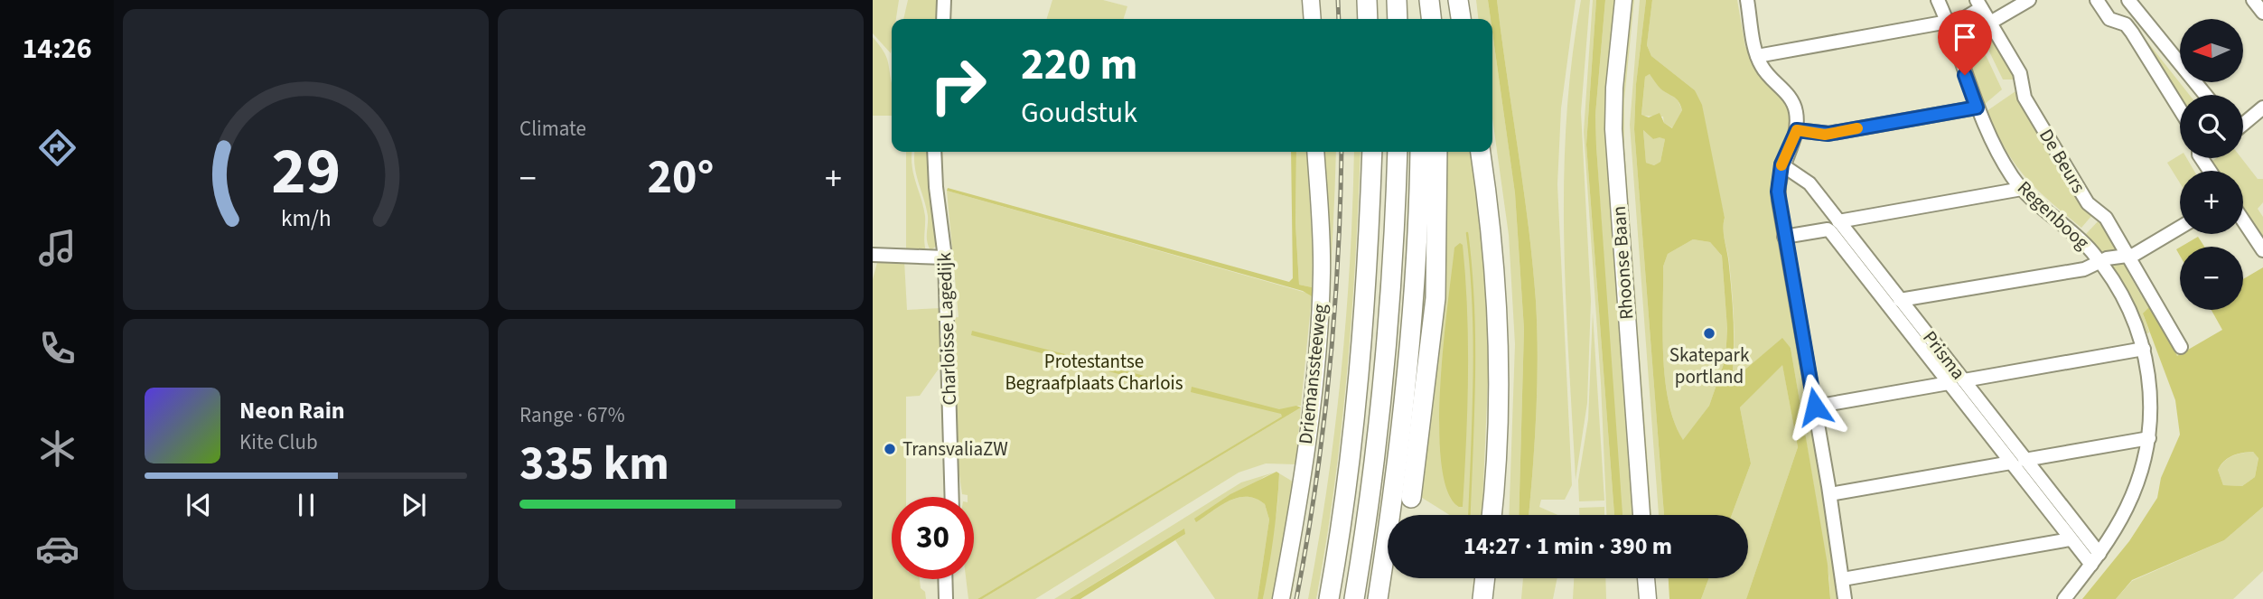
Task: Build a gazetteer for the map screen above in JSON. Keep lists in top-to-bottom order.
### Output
{
  "streets": {
    "main road": ["Rhoonse Baan", "Driemanssteeweg"],
    "street": [
      "De Beurs",
      "Regenboog",
      "Charloisse Lagedijk",
      "Prisma"
    ]
  },
  "crossings": [
    ["Regenboog", "Prisma"]
  ],
  "parks": ["Protestantse Begraafplaats Charlois"],
  "places": ["Skatepark portland", "TransvaliaZW"],
  "north": "left",
  "page": {
    "tabs": "14:26",
    "tile": [
      "Climate",
      ["Range · 67%", "335 km"]
    ],
    "map_buttons": ["+", "−"],
    "turn": ["220 m", "Goudstuk"],
    "heat": ["−", "20°", "+"],
    "song": ["Neon Rain", "Kite Club"],
    "limit": "30",
    "trip": "14:27 · 1 min · 390 m",
    "gauge": ["29", "km/h"]
  }
}
